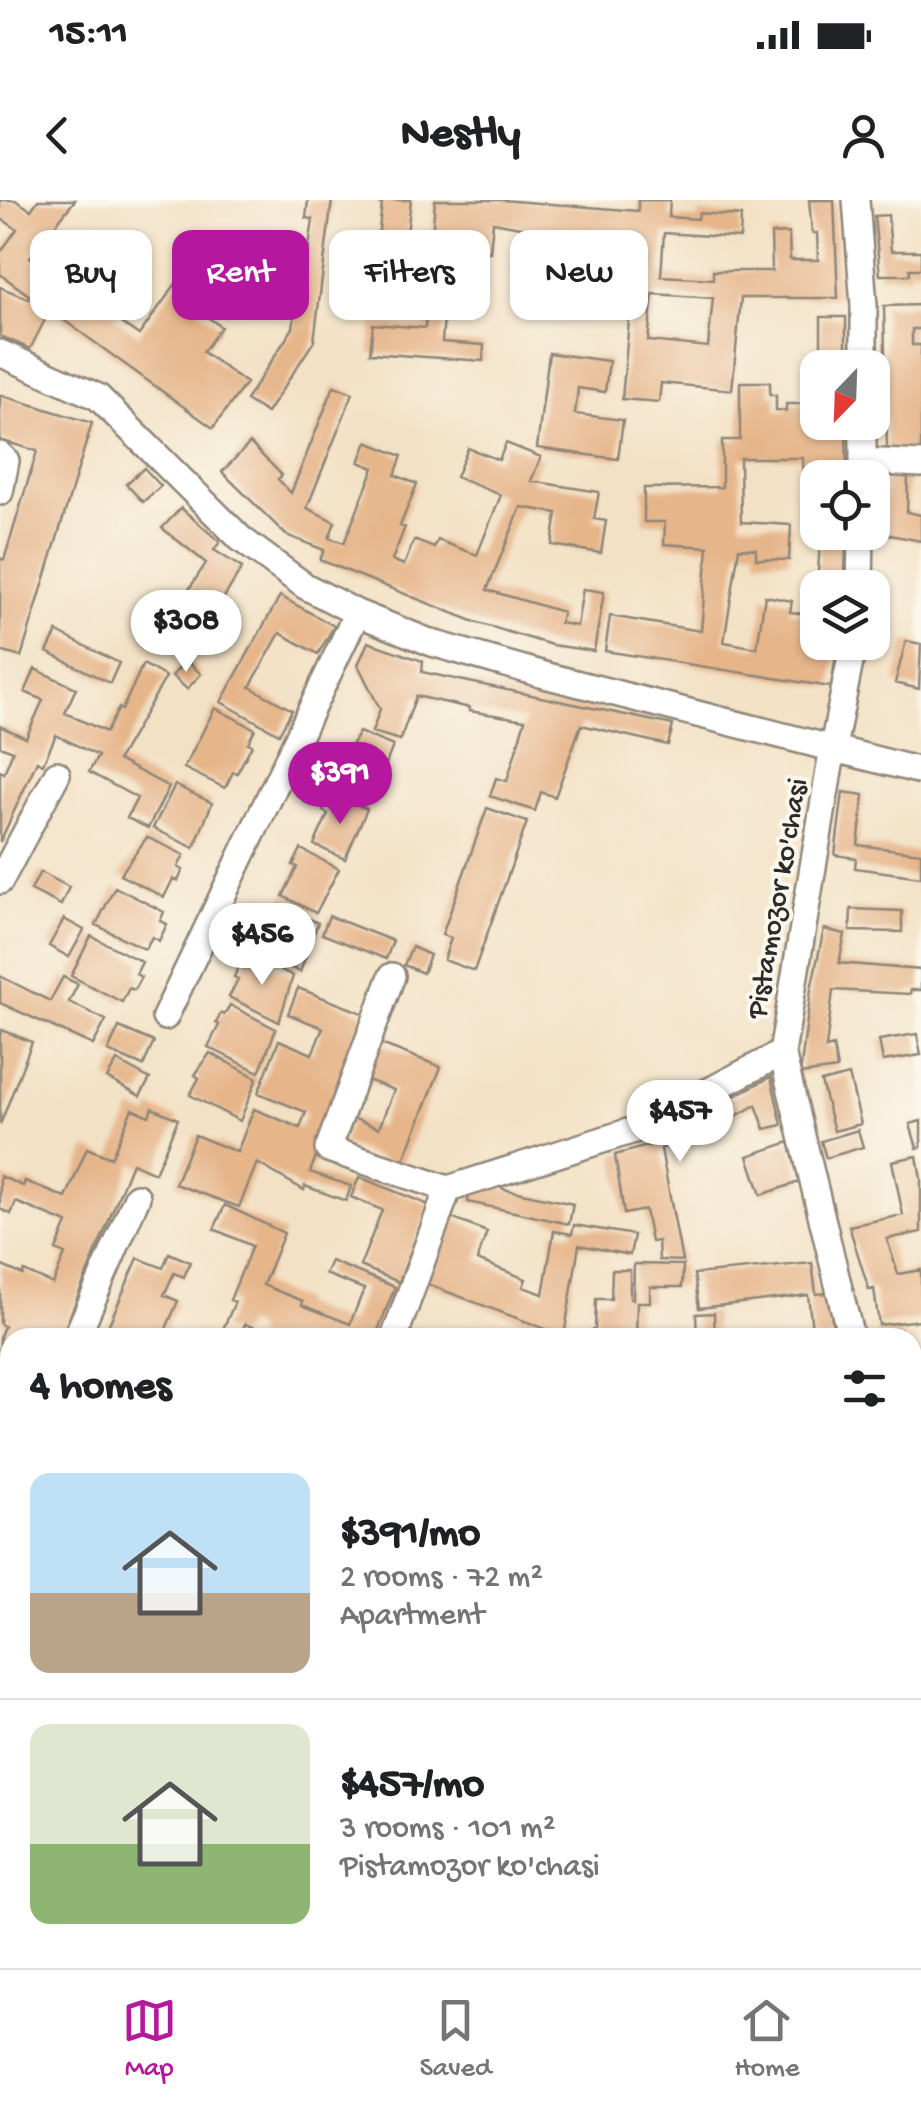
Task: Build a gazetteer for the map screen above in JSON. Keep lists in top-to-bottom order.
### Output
{
  "streets": {
    "street": ["Pistamozor ko'chasi"]
  },
  "north": "bottom left",
  "page": {
    "status": "15:11",
    "header": "Nestly",
    "chip": [
      "Buy",
      "Rent",
      "Filters",
      "New"
    ],
    "price": [
      "$308",
      "$391",
      "$456",
      "$457"
    ],
    "heading": "4 homes",
    "list": [
      {
        "name": "$391/mo",
        "note": "2 rooms · 72 m² · Apartment"
      },
      {
        "name": "$457/mo",
        "note": "3 rooms · 101 m² · Pistamozor ko'chasi"
      }
    ],
    "tabs": ["Map", "Saved", "Home"]
  }
}
